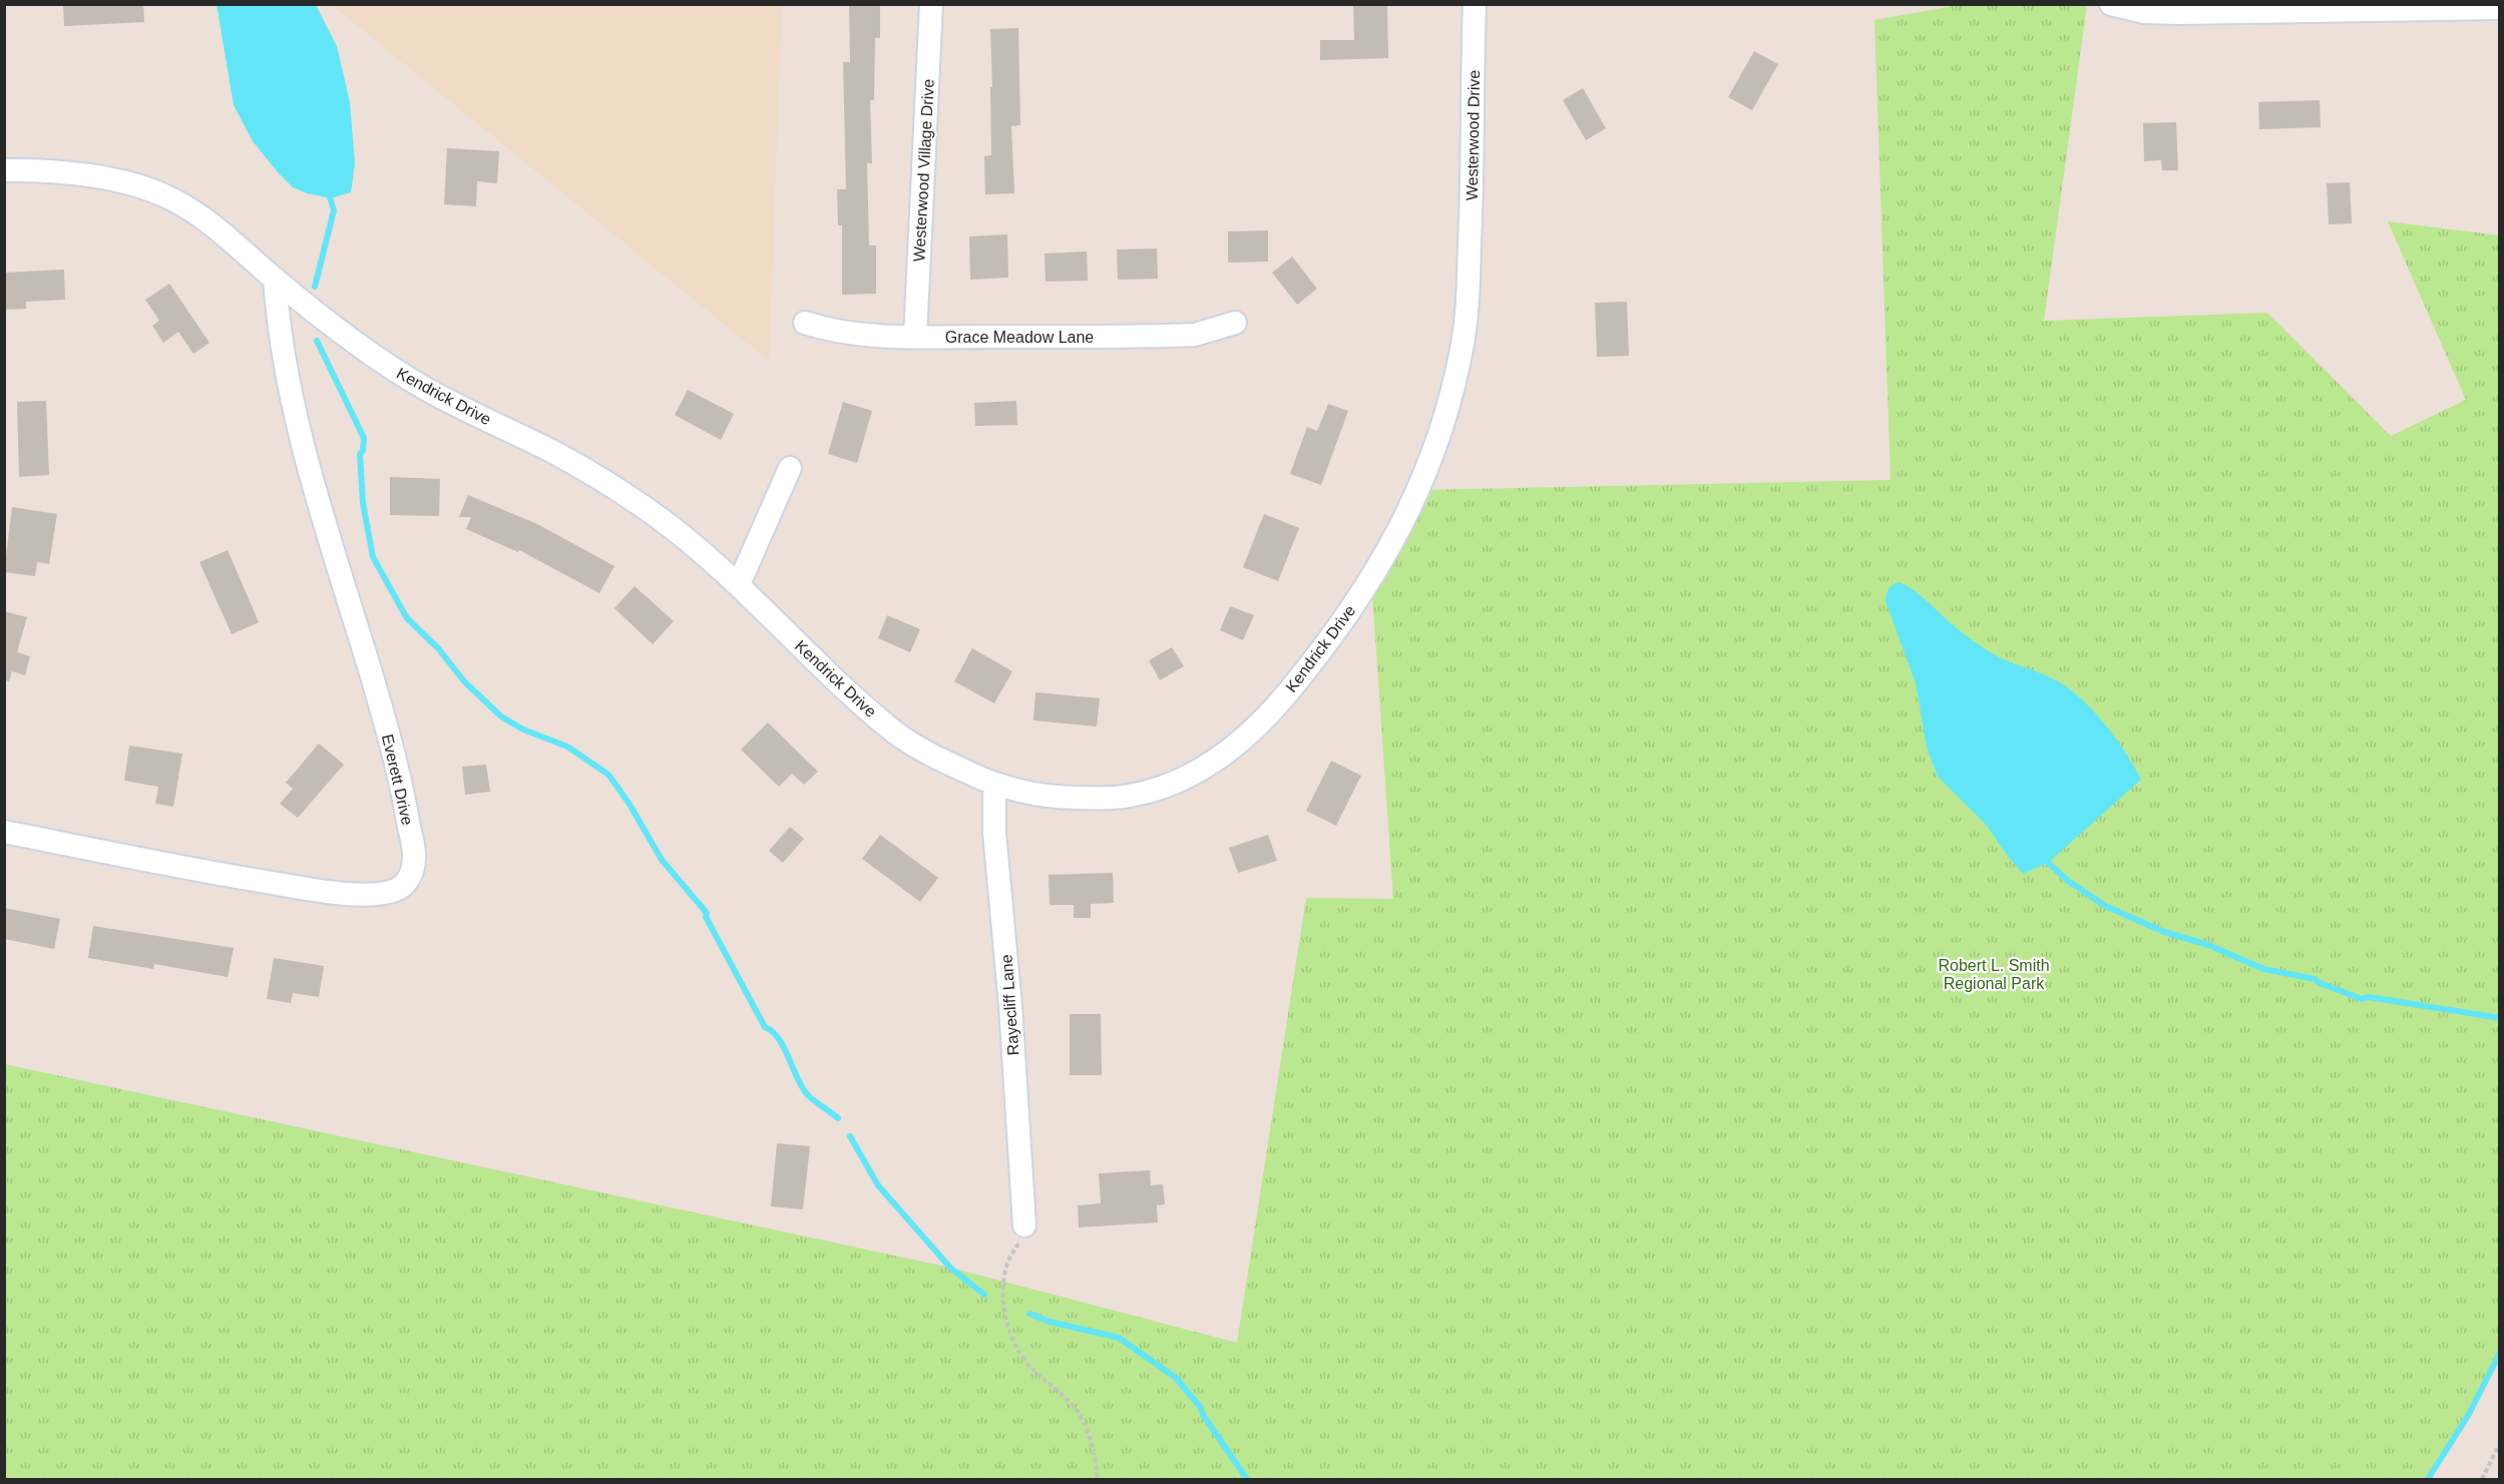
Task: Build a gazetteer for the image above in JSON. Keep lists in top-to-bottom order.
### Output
{
  "streets": {
    "street": [
      "Westerwood Drive",
      "Westerwood Village Drive",
      "Grace Meadow Lane",
      "Kendrick Drive",
      "Everett Drive",
      "Rayecliff Lane"
    ]
  },
  "crossings": [
    ["Westerwood Drive", "Kendrick Drive"],
    ["Westerwood Village Drive", "Grace Meadow Lane"],
    ["Kendrick Drive", "Everett Drive"],
    ["Kendrick Drive", "Rayecliff Lane"]
  ],
  "parks": ["Robert L. Smith Regional Park"]
}
